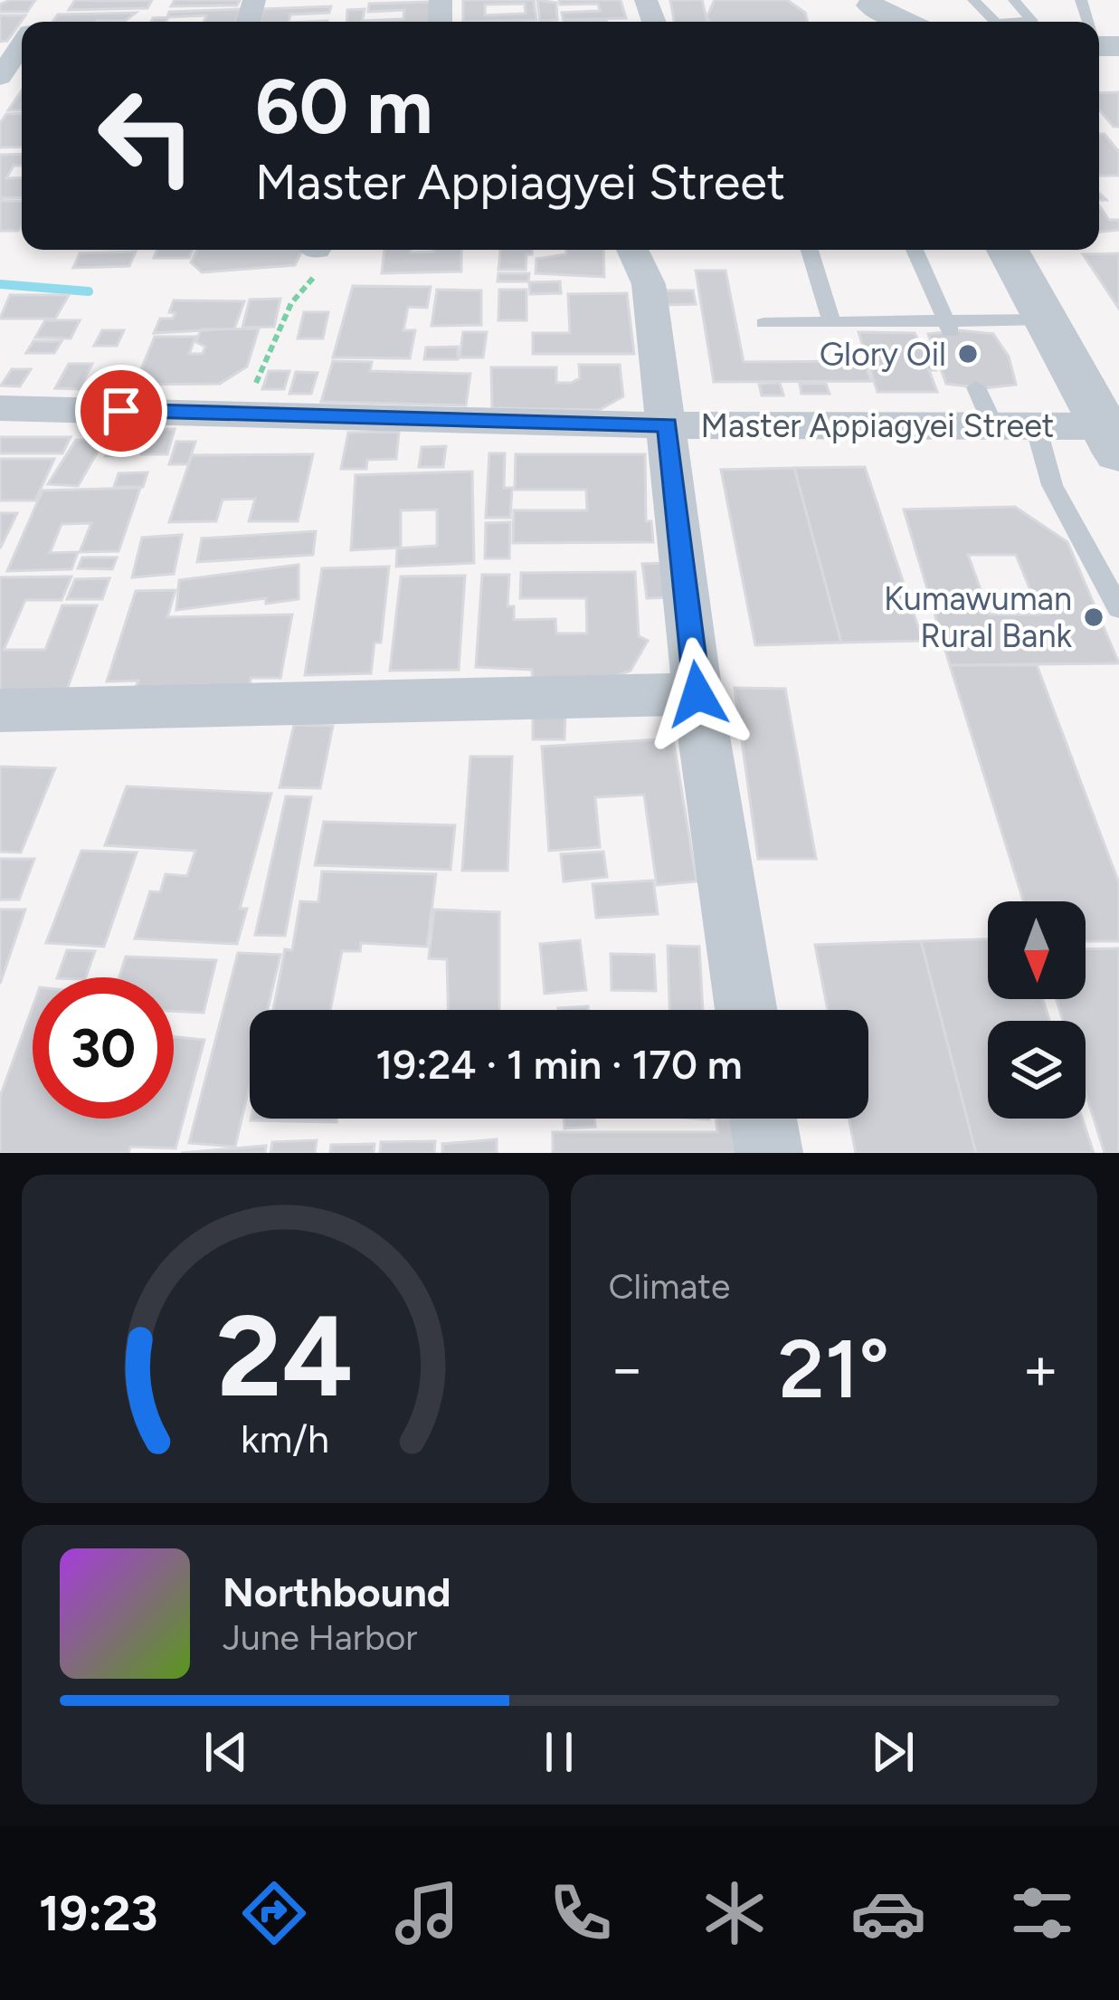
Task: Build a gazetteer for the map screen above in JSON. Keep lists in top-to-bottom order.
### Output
{
  "streets": {
    "street": ["Master Appiagyei Street"]
  },
  "places": ["Glory Oil", "Kumawuman Rural Bank"],
  "north": "bottom",
  "page": {
    "turn": ["60 m", "Master Appiagyei Street"],
    "limit": "30",
    "trip": "19:24 · 1 min · 170 m",
    "tile": "Climate",
    "heat": ["−", "21°", "+"],
    "song": ["Northbound", "June Harbor"],
    "tabs": "19:23",
    "gauge": ["24", "km/h"]
  }
}
